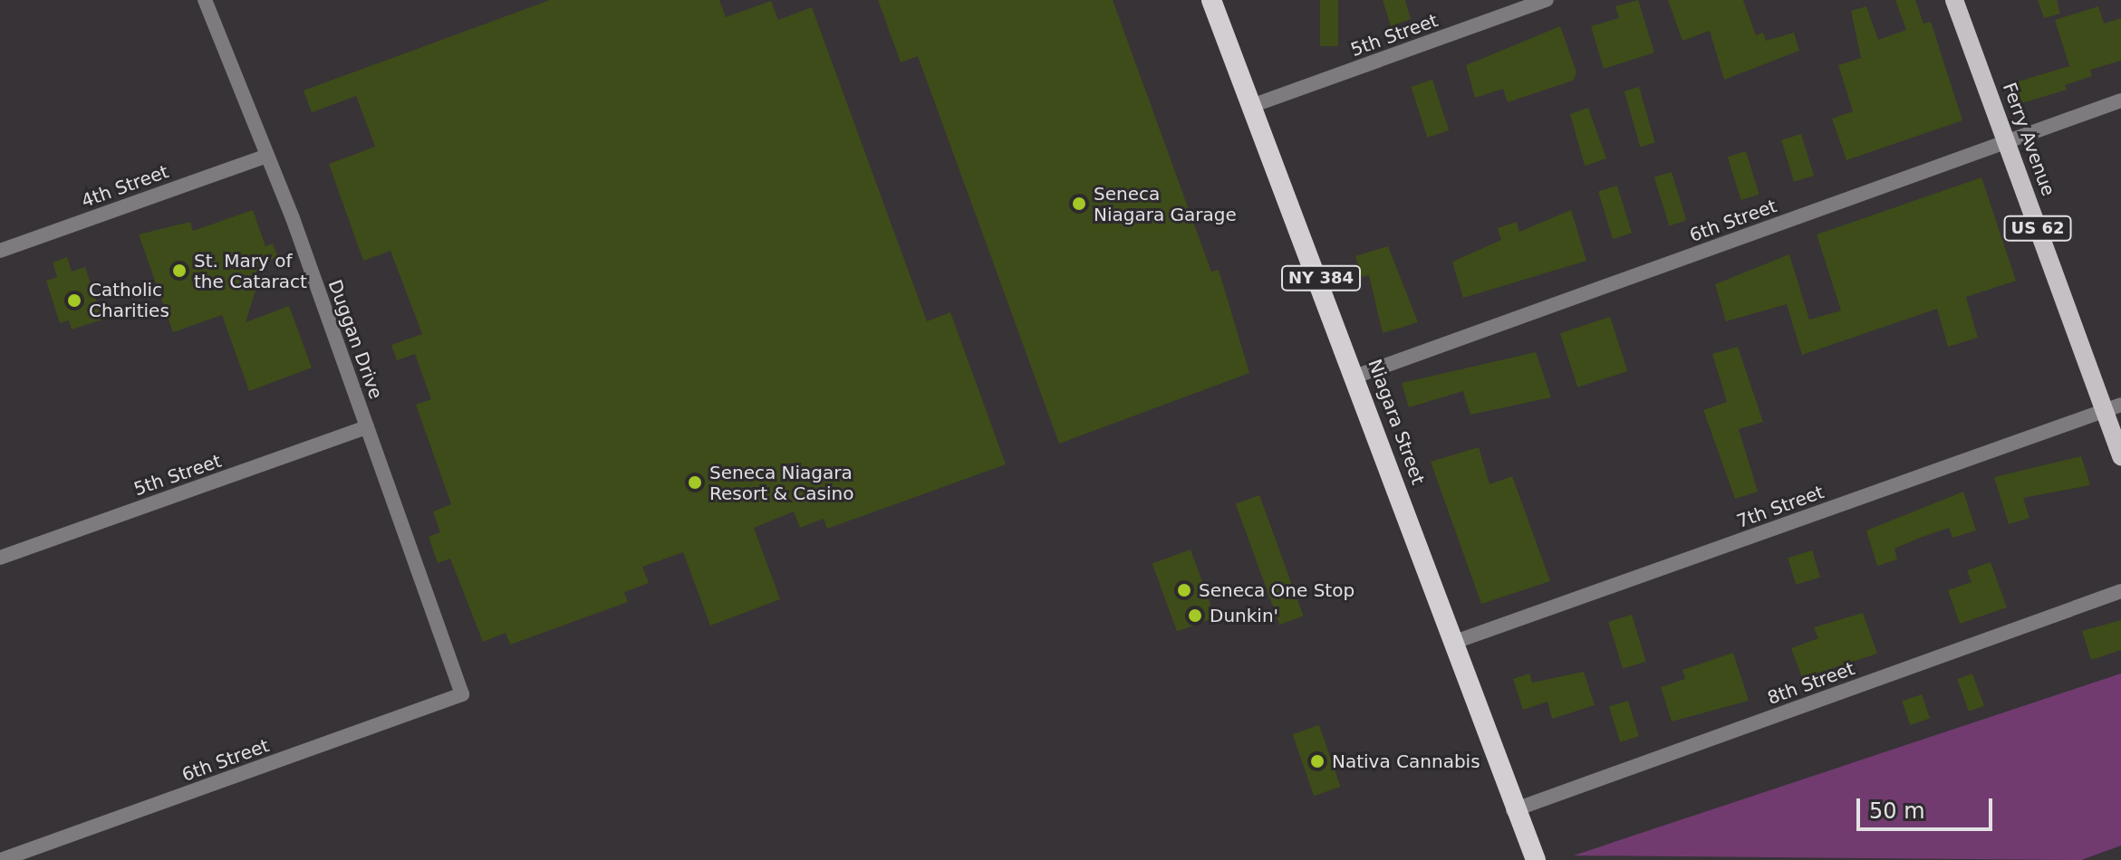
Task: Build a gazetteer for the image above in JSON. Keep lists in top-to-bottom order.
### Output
{
  "streets": {
    "highway": ["NY 384", "Niagara Street"],
    "main road": ["Ferry Avenue", "US 62"],
    "street": [
      "5th Street",
      "4th Street",
      "6th Street",
      "Duggan Drive",
      "7th Street",
      "8th Street"
    ]
  },
  "crossings": [
    ["5th Street", "Duggan Drive"],
    ["5th Street", "Niagara Street"],
    ["Ferry Avenue", "6th Street"],
    ["Ferry Avenue", "7th Street"],
    ["4th Street", "Duggan Drive"],
    ["6th Street", "Duggan Drive"],
    ["6th Street", "Niagara Street"],
    ["Niagara Street", "7th Street"],
    ["Niagara Street", "8th Street"]
  ],
  "places": [
    "Seneca Niagara Garage",
    "St. Mary of the Cataract",
    "Catholic Charities",
    "Seneca Niagara Resort & Casino",
    "Seneca One Stop",
    "Dunkin'",
    "Nativa Cannabis"
  ],
  "scale_bar": "50 m"
}
